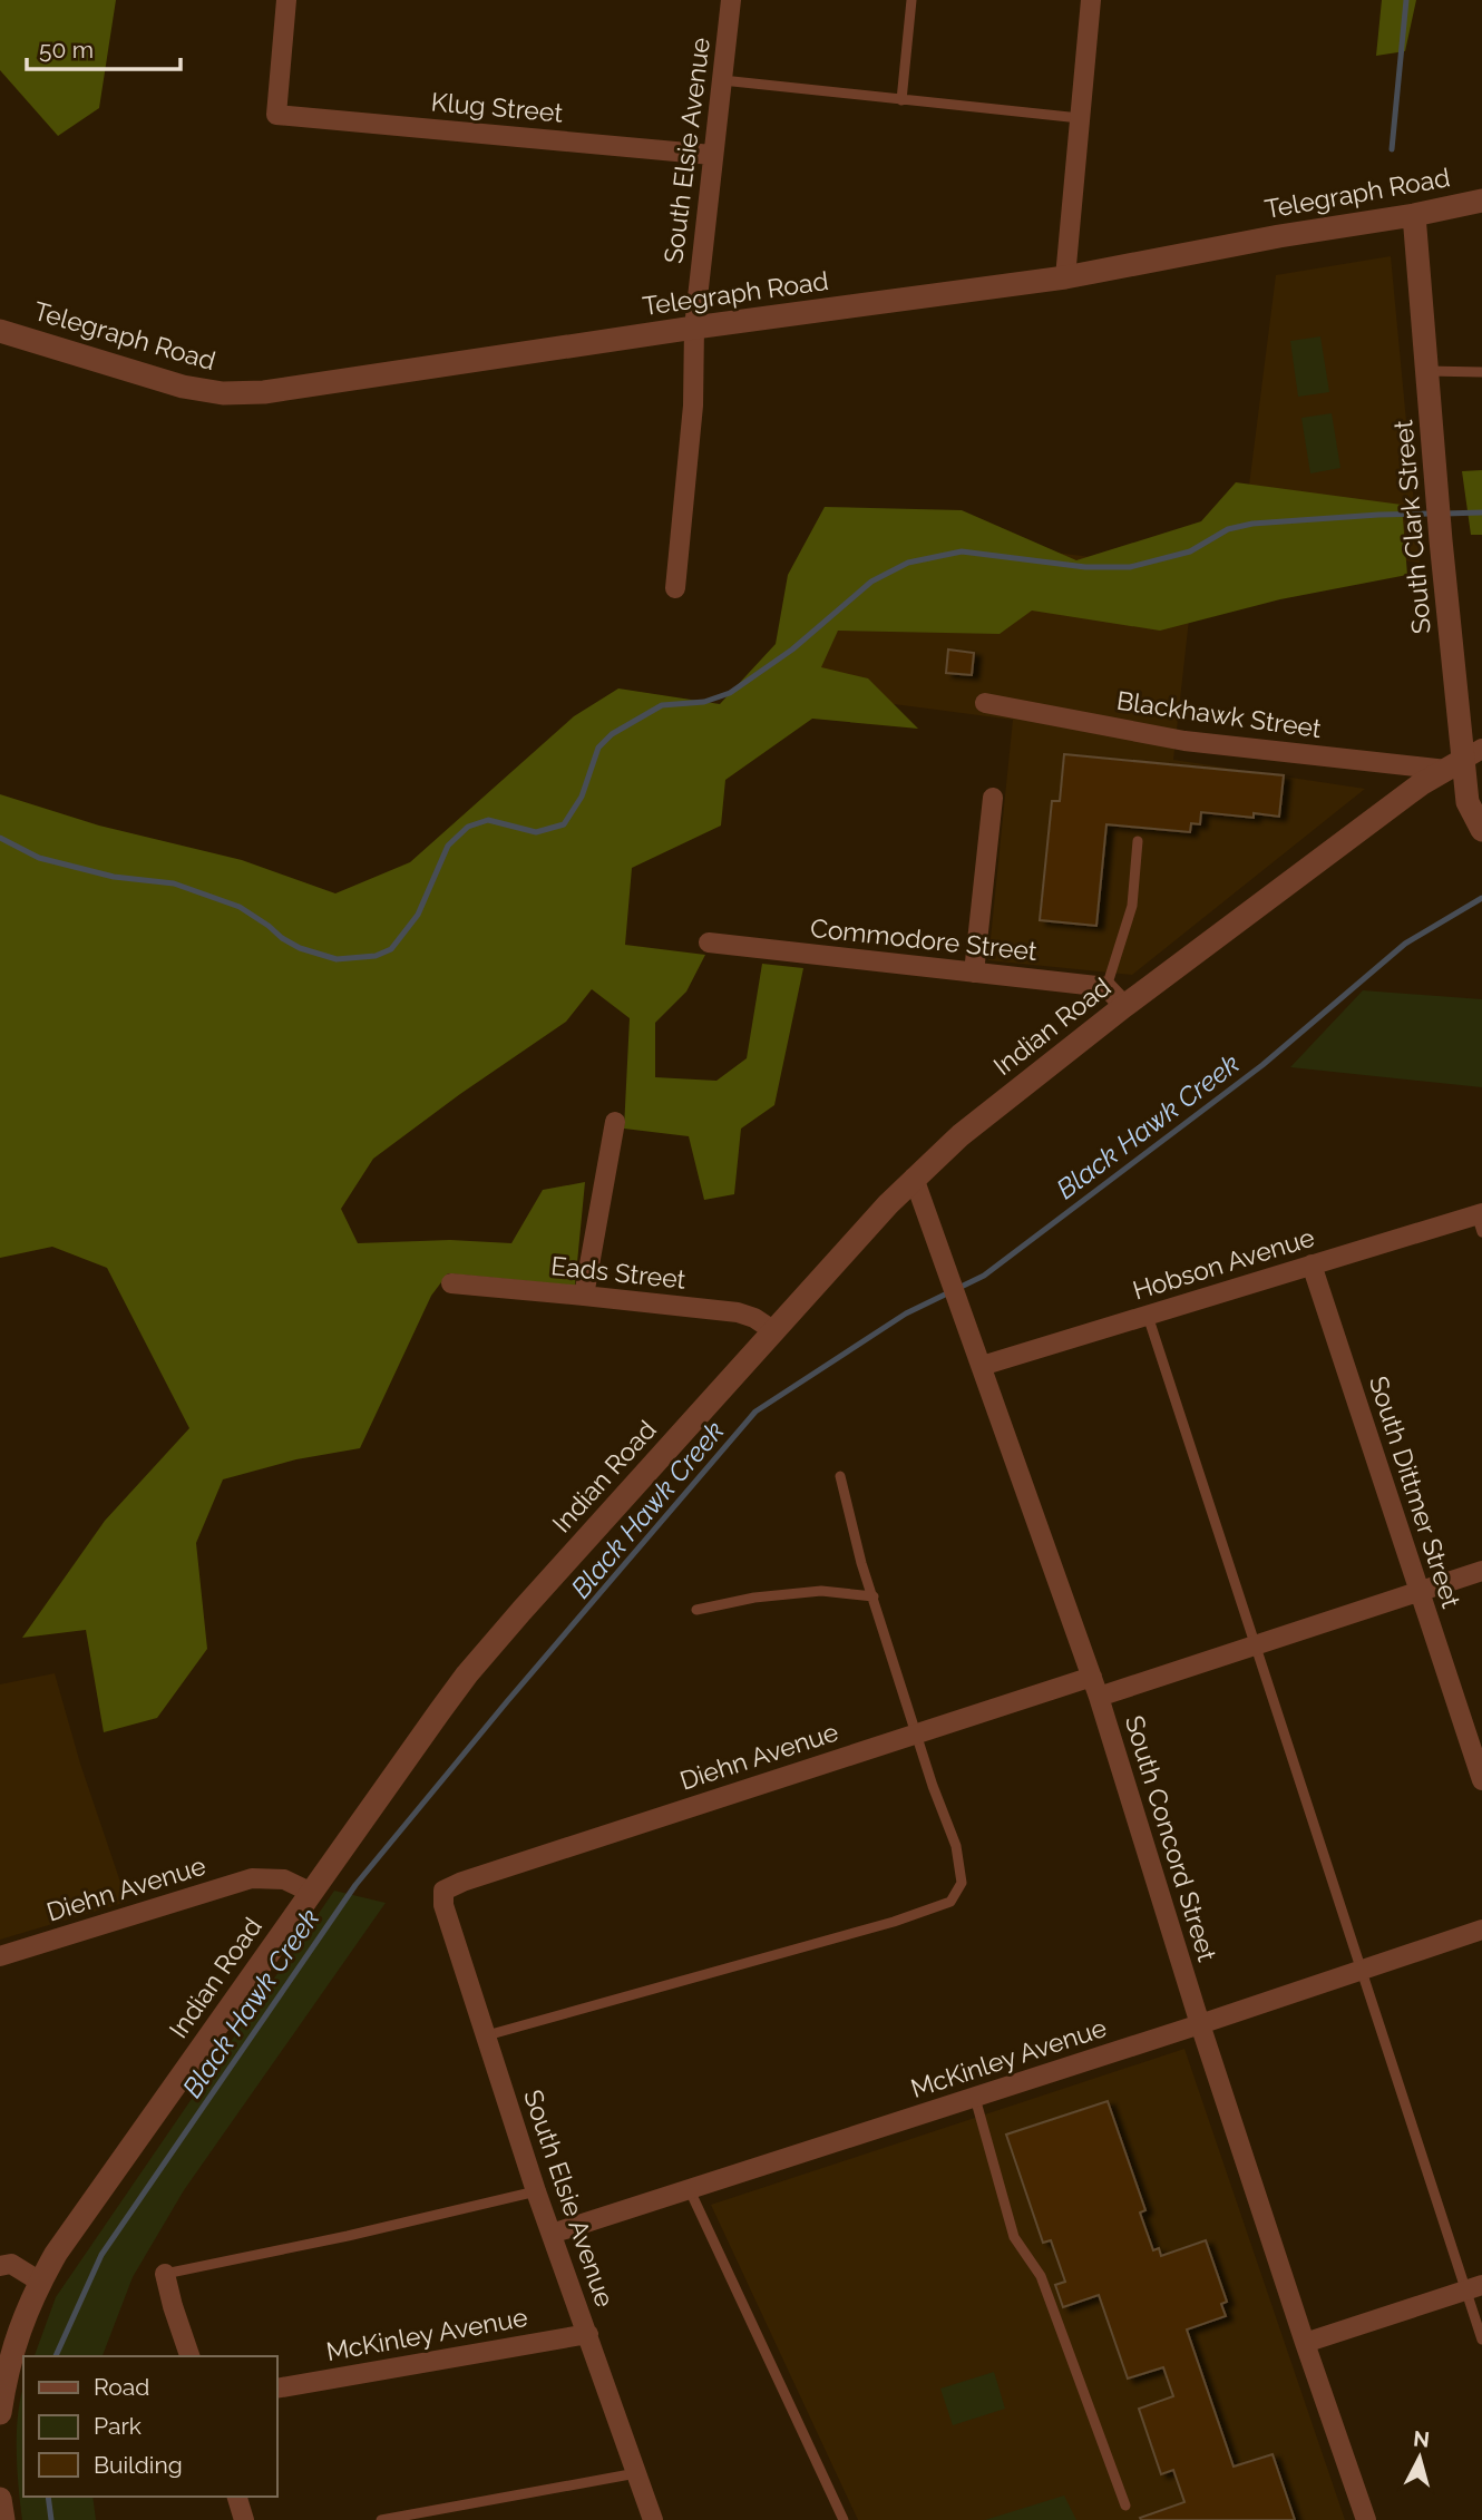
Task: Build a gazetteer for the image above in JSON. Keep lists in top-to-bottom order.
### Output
{
  "streets": {
    "street": [
      "Klug Street",
      "South Elsie Avenue",
      "Telegraph Road",
      "South Clark Street",
      "Blackhawk Street",
      "Commodore Street",
      "Indian Road",
      "Hobson Avenue",
      "Eads Street",
      "South Dittmer Street",
      "Diehn Avenue",
      "South Concord Street",
      "McKinley Avenue"
    ]
  },
  "crossings": [
    ["Klug Street", "South Elsie Avenue"],
    ["South Elsie Avenue", "Telegraph Road"],
    ["South Elsie Avenue", "Diehn Avenue"],
    ["South Elsie Avenue", "McKinley Avenue"],
    ["Telegraph Road", "South Clark Street"],
    ["South Clark Street", "Blackhawk Street"],
    ["South Clark Street", "Indian Road"],
    ["Blackhawk Street", "Indian Road"],
    ["Indian Road", "Eads Street"],
    ["Indian Road", "Diehn Avenue"],
    ["Indian Road", "South Concord Street"],
    ["Hobson Avenue", "South Dittmer Street"],
    ["Hobson Avenue", "South Concord Street"],
    ["Diehn Avenue", "South Concord Street"],
    ["South Concord Street", "McKinley Avenue"]
  ],
  "water": ["Black Hawk Creek"],
  "legend": ["Road", "Park", "Building"],
  "scale_bar": "50 m",
  "north": "top"
}
